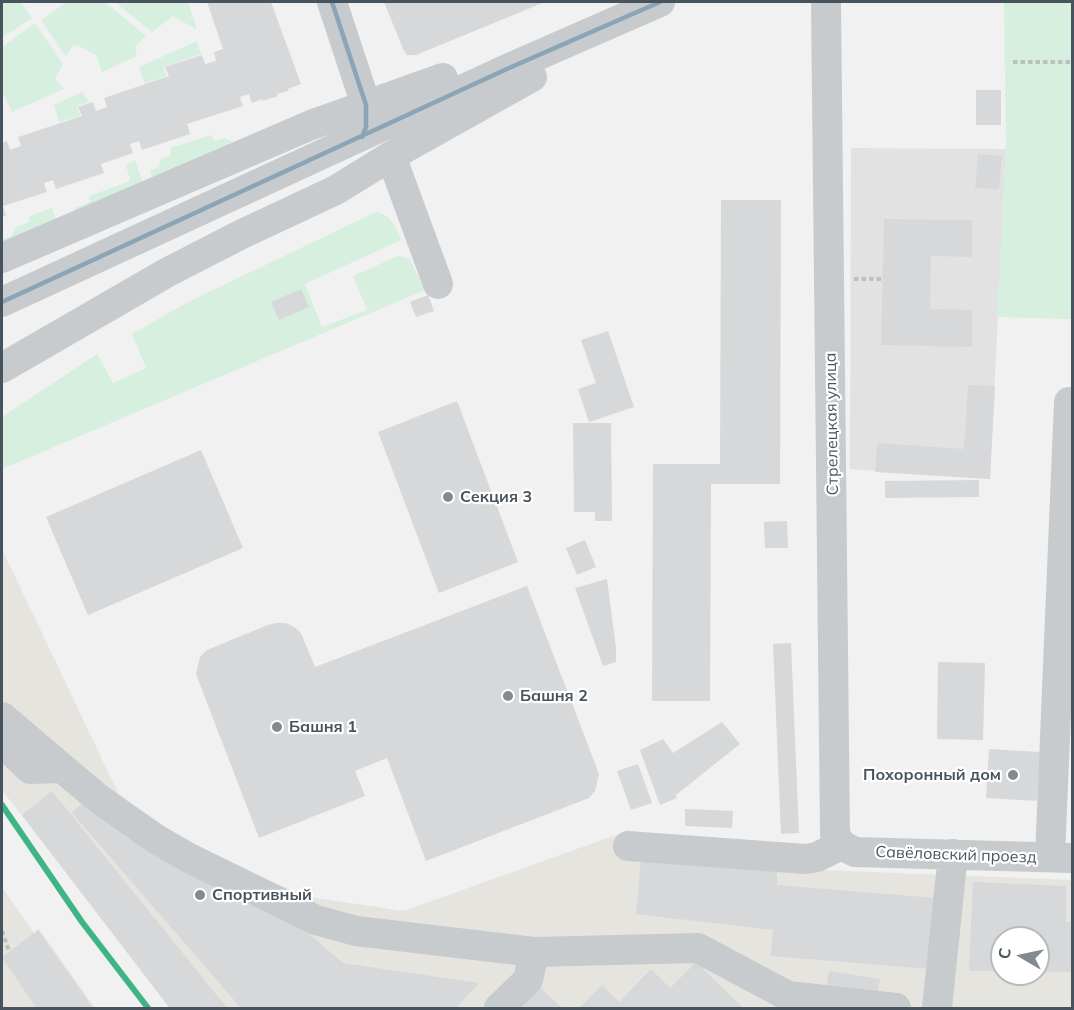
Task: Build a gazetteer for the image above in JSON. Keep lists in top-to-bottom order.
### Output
{
  "streets": {
    "street": ["Стрелецкая улица", "Савёловский проезд"]
  },
  "crossings": [
    ["Стрелецкая улица", "Савёловский проезд"]
  ],
  "places": [
    "Секция 3",
    "Башня 2",
    "Башня 1",
    "Похоронный дом",
    "Спортивный"
  ],
  "north": "left"
}
